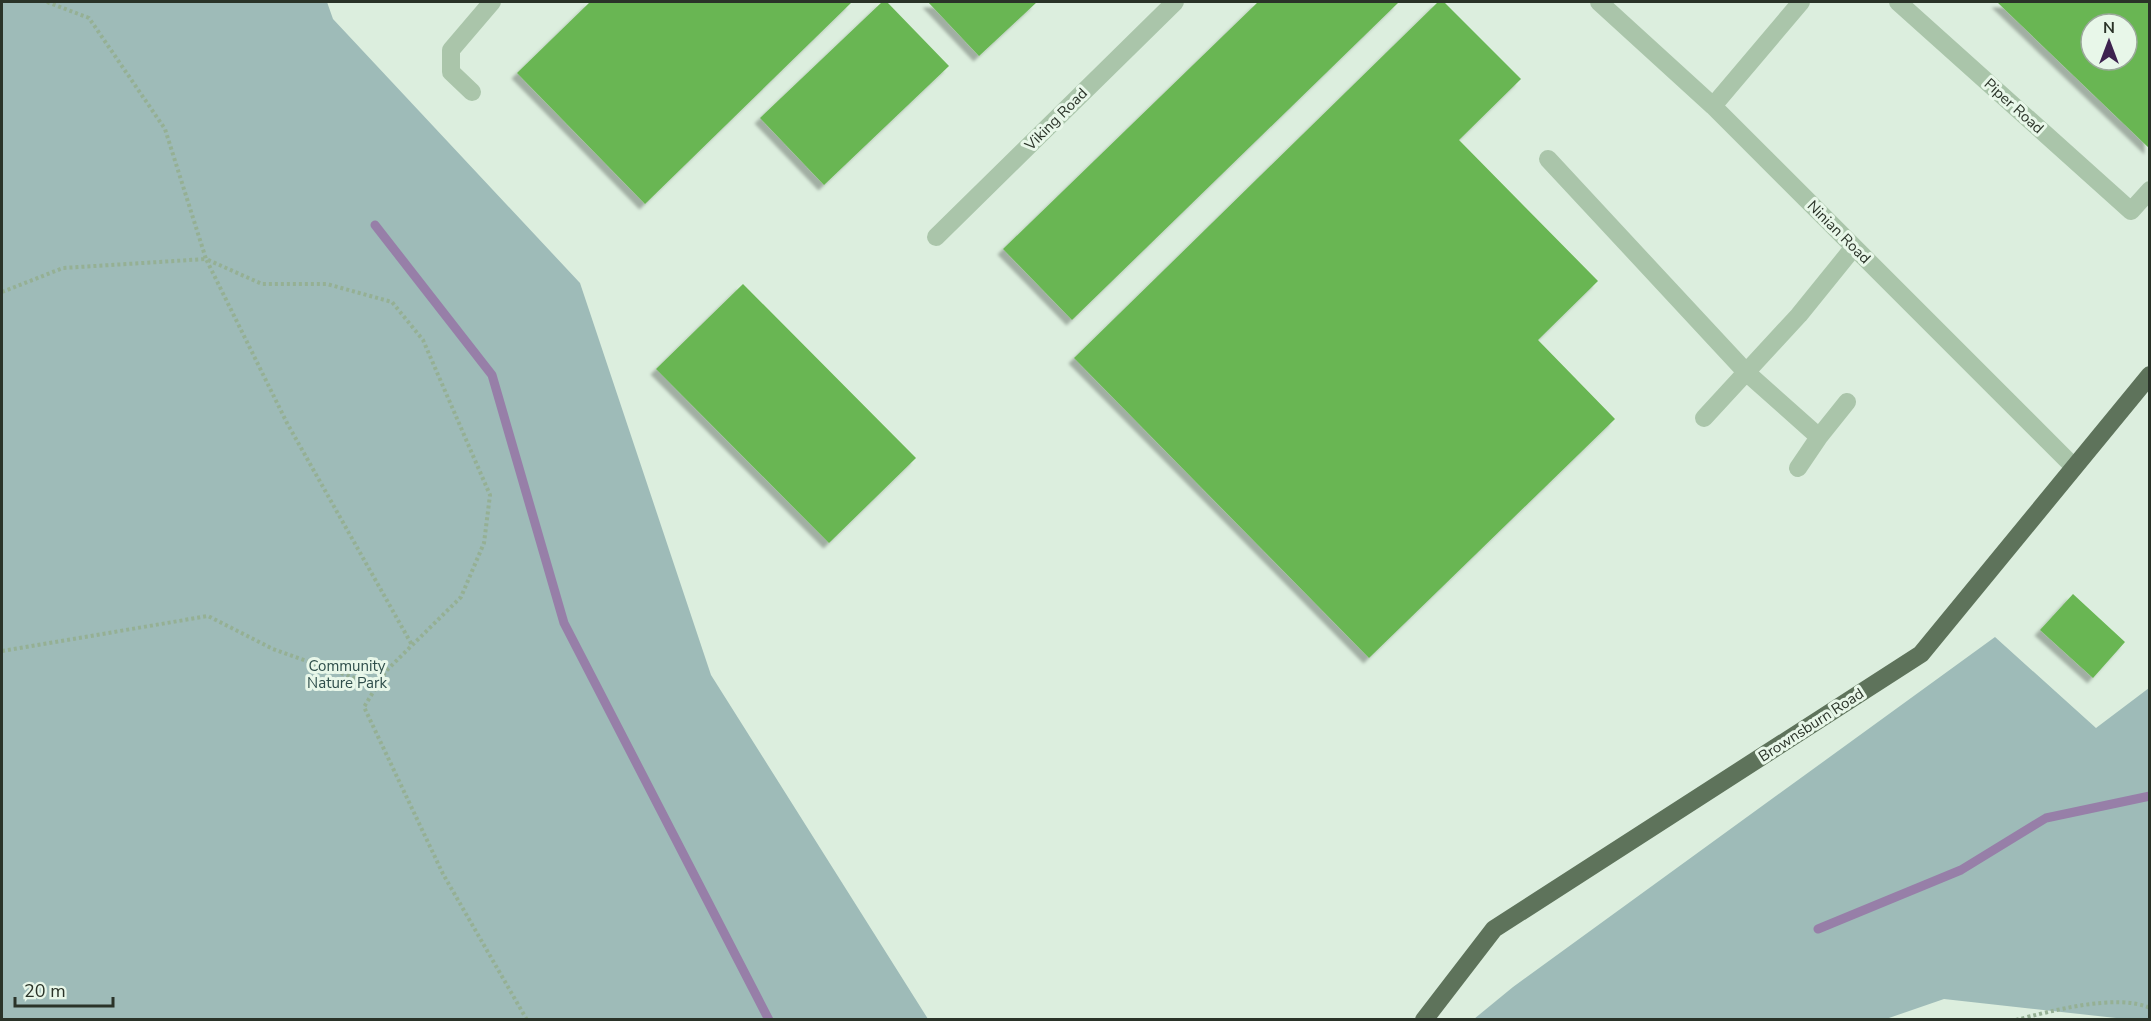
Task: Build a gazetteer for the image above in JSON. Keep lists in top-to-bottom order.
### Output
{
  "streets": {
    "main road": ["Brownsburn Road"],
    "street": ["Piper Road", "Viking Road", "Ninian Road"]
  },
  "crossings": [
    ["Ninian Road", "Brownsburn Road"]
  ],
  "parks": ["Community Nature Park"],
  "scale_bar": "20 m",
  "north": "top"
}
